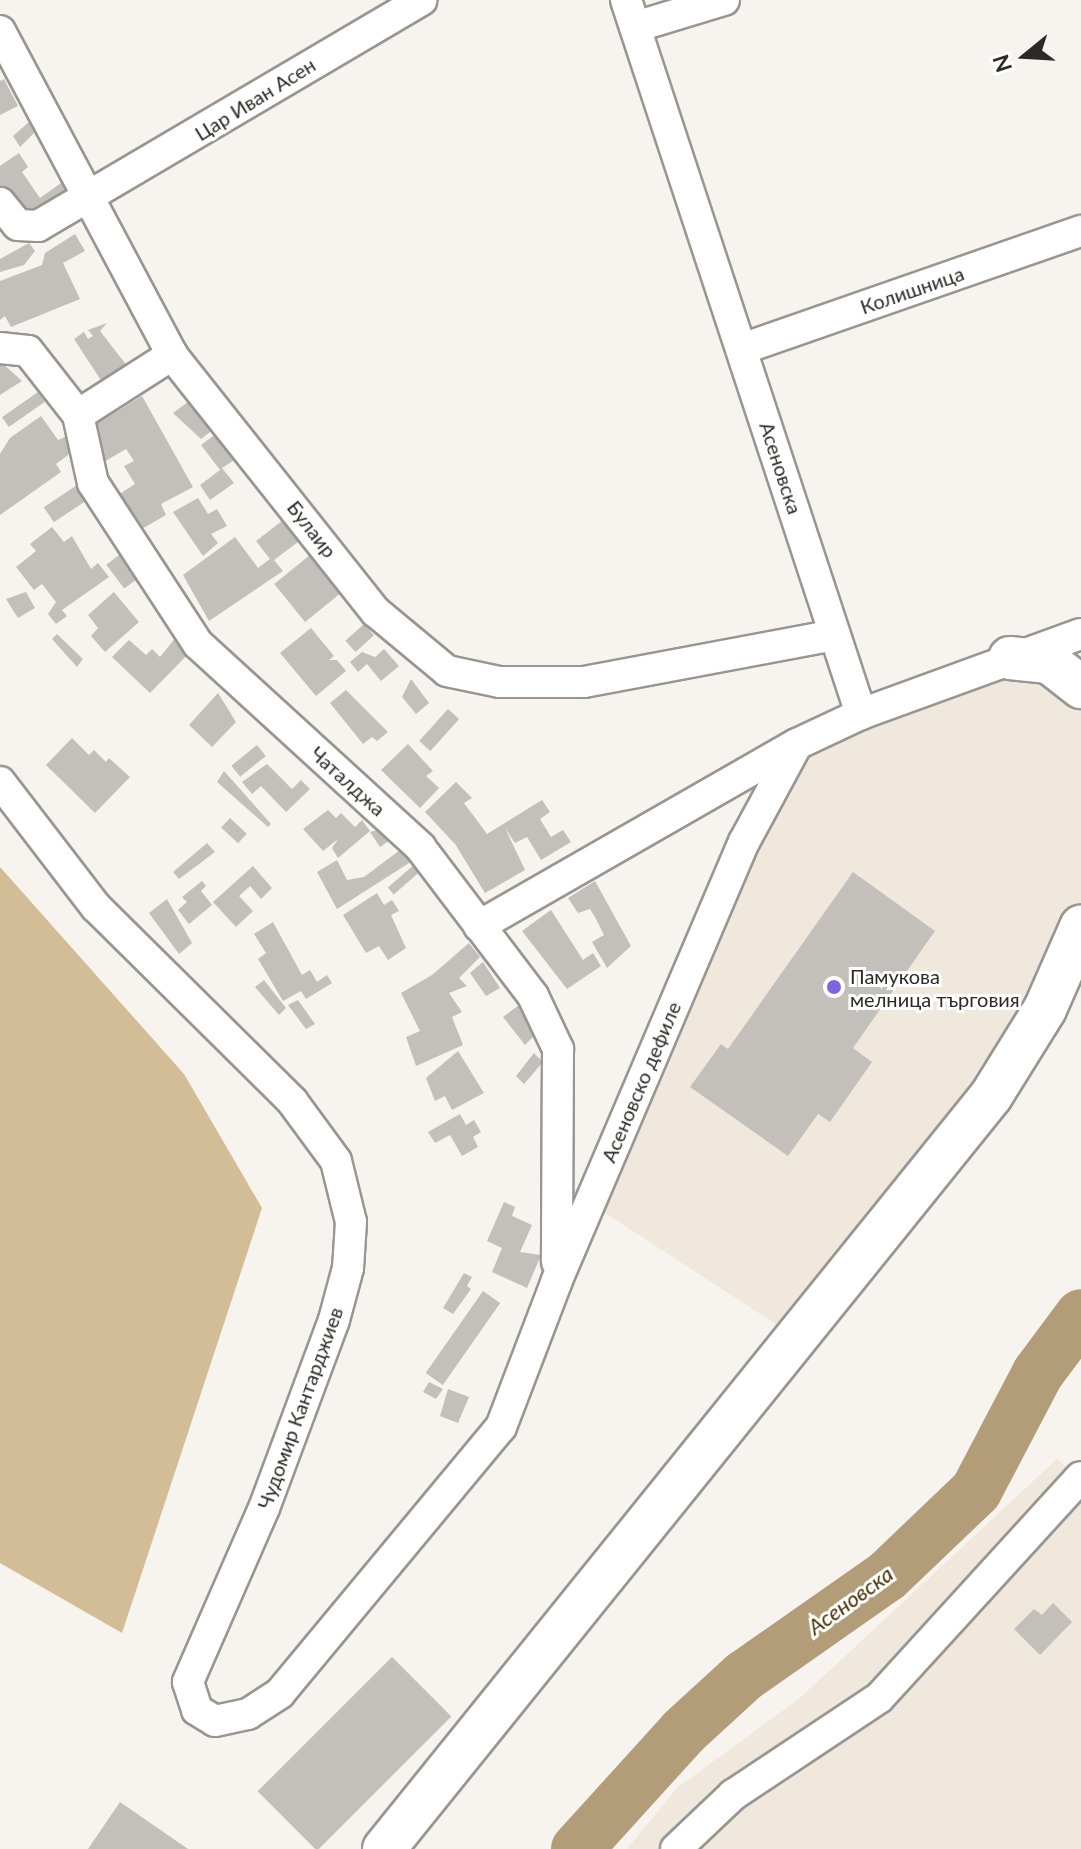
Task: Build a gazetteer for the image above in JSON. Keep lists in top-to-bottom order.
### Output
{
  "streets": {
    "street": [
      "Цар Иван Асен",
      "Колишница",
      "Асеновска",
      "Булаир",
      "Чаталджа",
      "Асеновско дефиле",
      "Чудомир Кантарджиев"
    ]
  },
  "crossings": [
    ["Цар Иван Асен", "Булаир"],
    ["Колишница", "Асеновска"],
    ["Асеновска", "Булаир"],
    ["Чаталджа", "Асеновско дефиле"],
    ["Асеновско дефиле", "Чудомир Кантарджиев"]
  ],
  "water": ["Асеновска"],
  "places": ["Памукова мелница търговия"],
  "north": "left"
}
